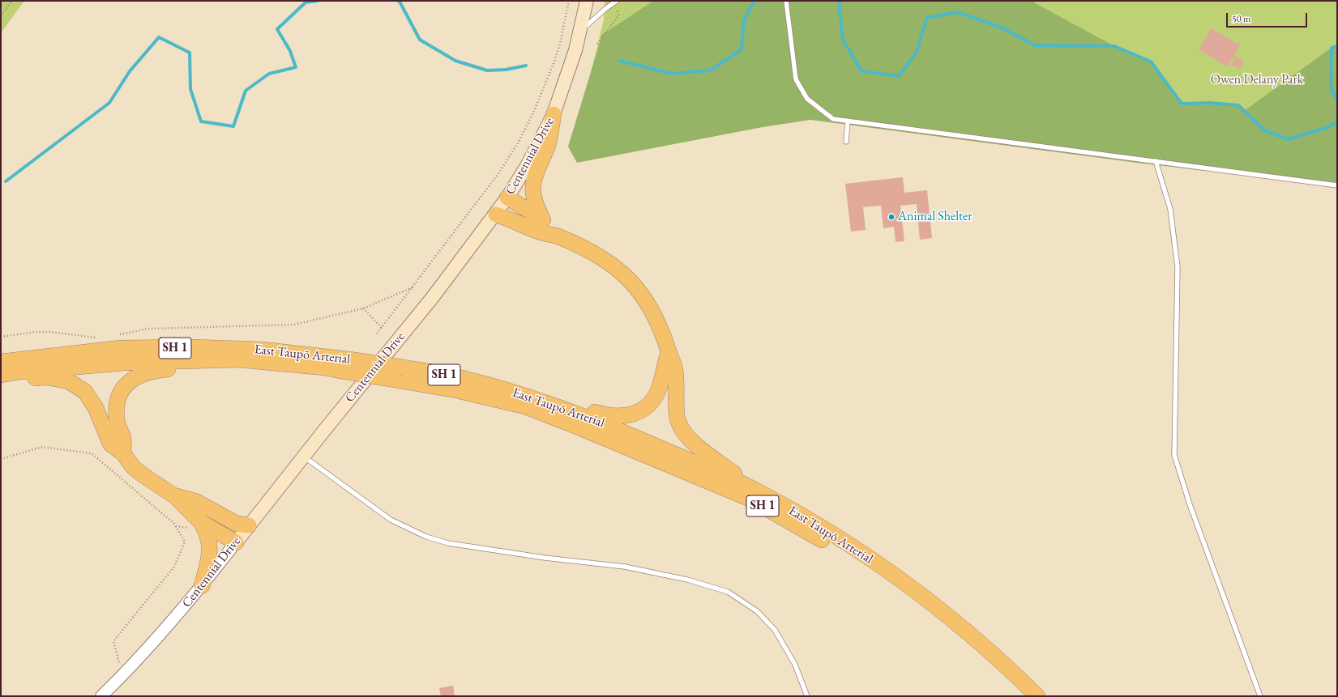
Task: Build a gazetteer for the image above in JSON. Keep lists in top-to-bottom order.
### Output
{
  "streets": {
    "highway": ["SH 1", "East Taupō Arterial"],
    "main road": ["Centennial Drive"]
  },
  "parks": ["Owen Delany Park"],
  "places": ["Animal Shelter"],
  "scale_bar": "50 m"
}
